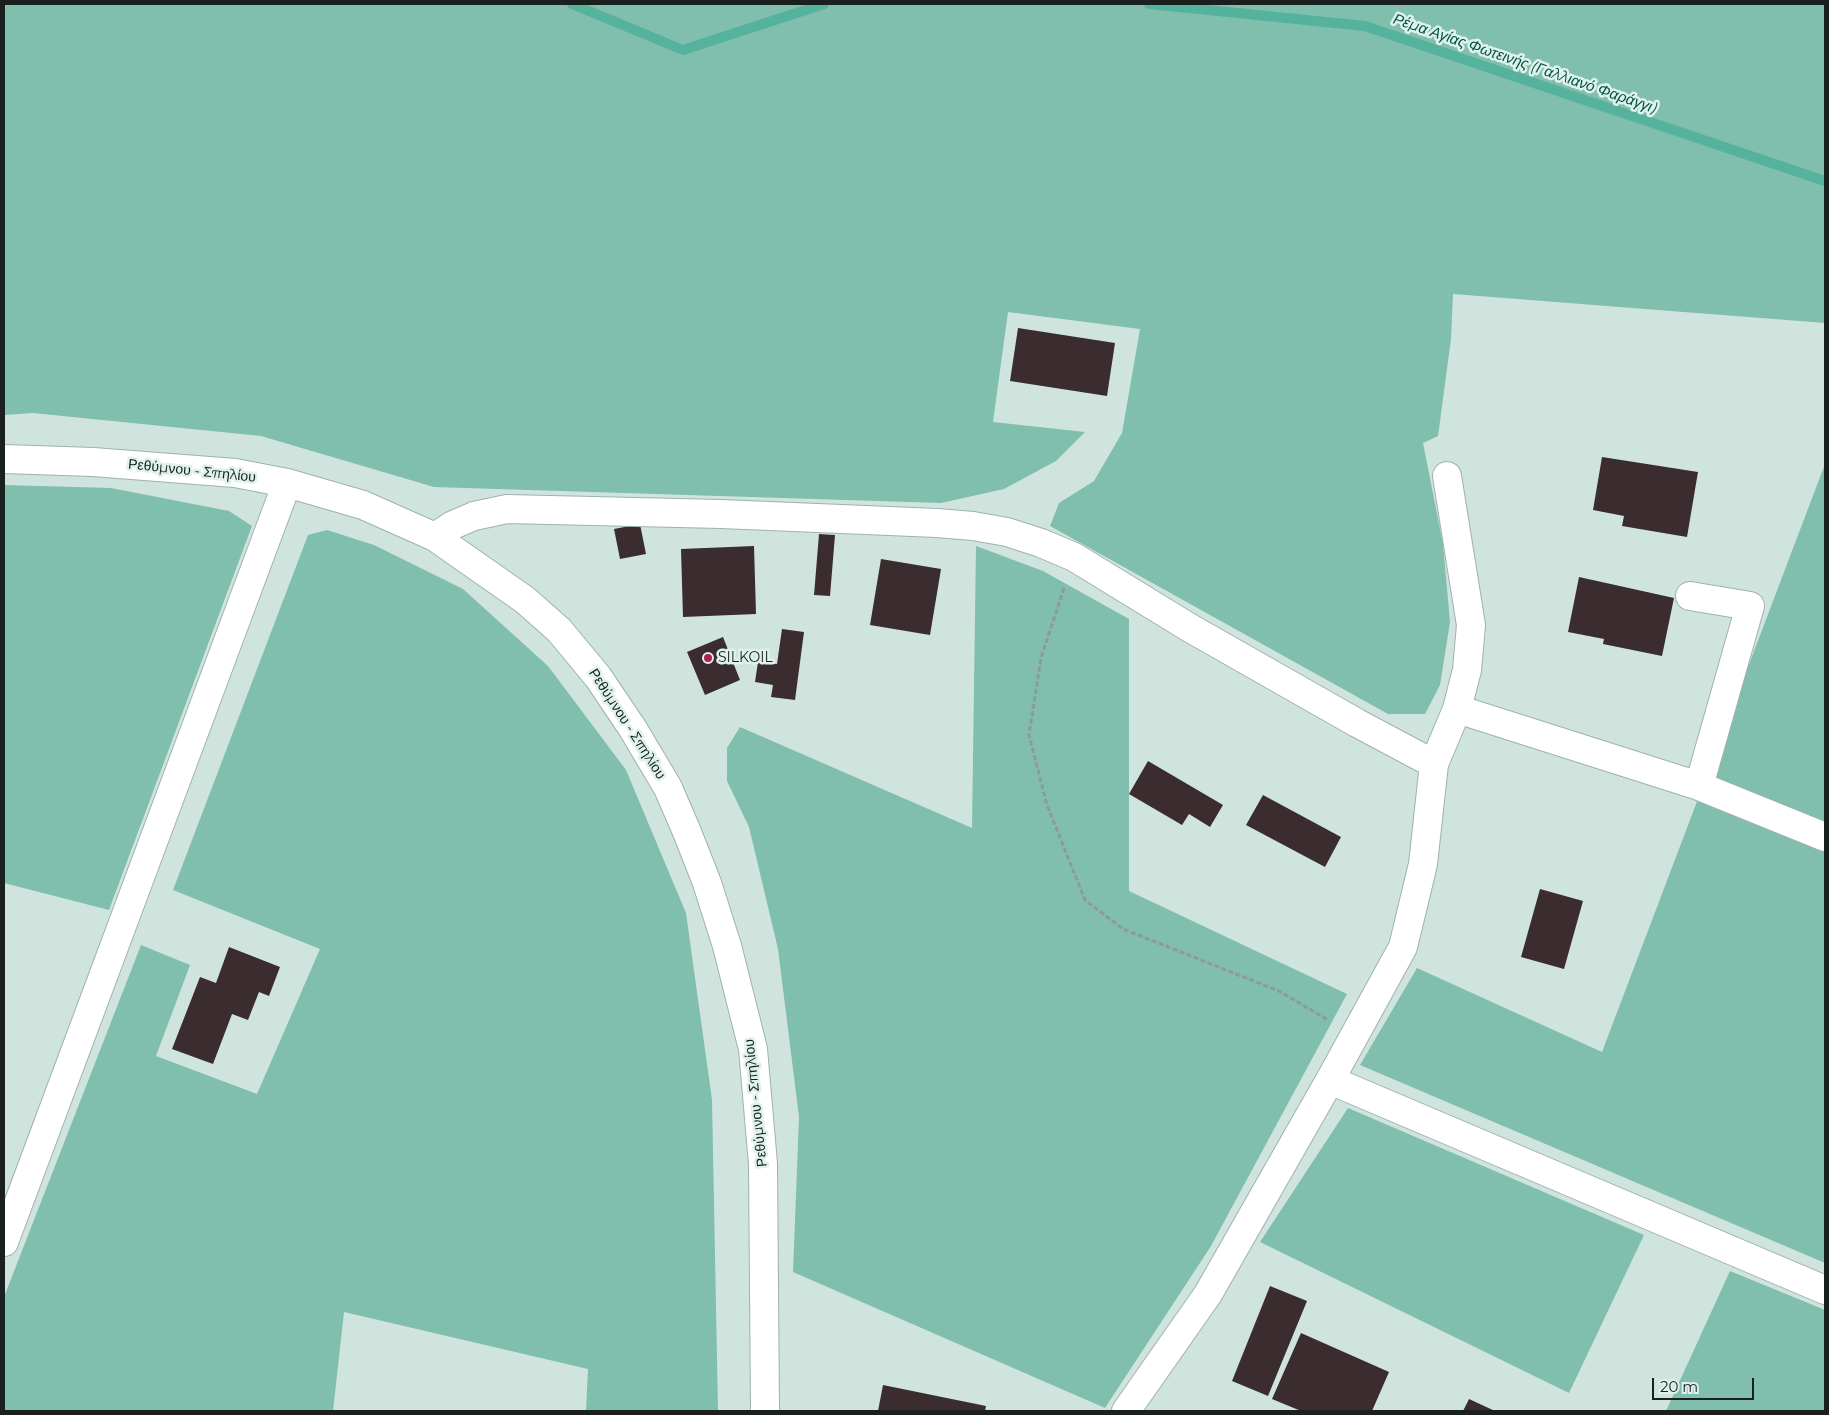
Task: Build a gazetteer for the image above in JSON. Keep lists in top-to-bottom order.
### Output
{
  "streets": {
    "main road": ["Ρεθύμνου - Σπηλίου"]
  },
  "water": ["Ρέμα Αγίας Φωτεινής (Γαλλιανό Φαράγγι)"],
  "places": ["SILKOIL"],
  "scale_bar": "20 m"
}
